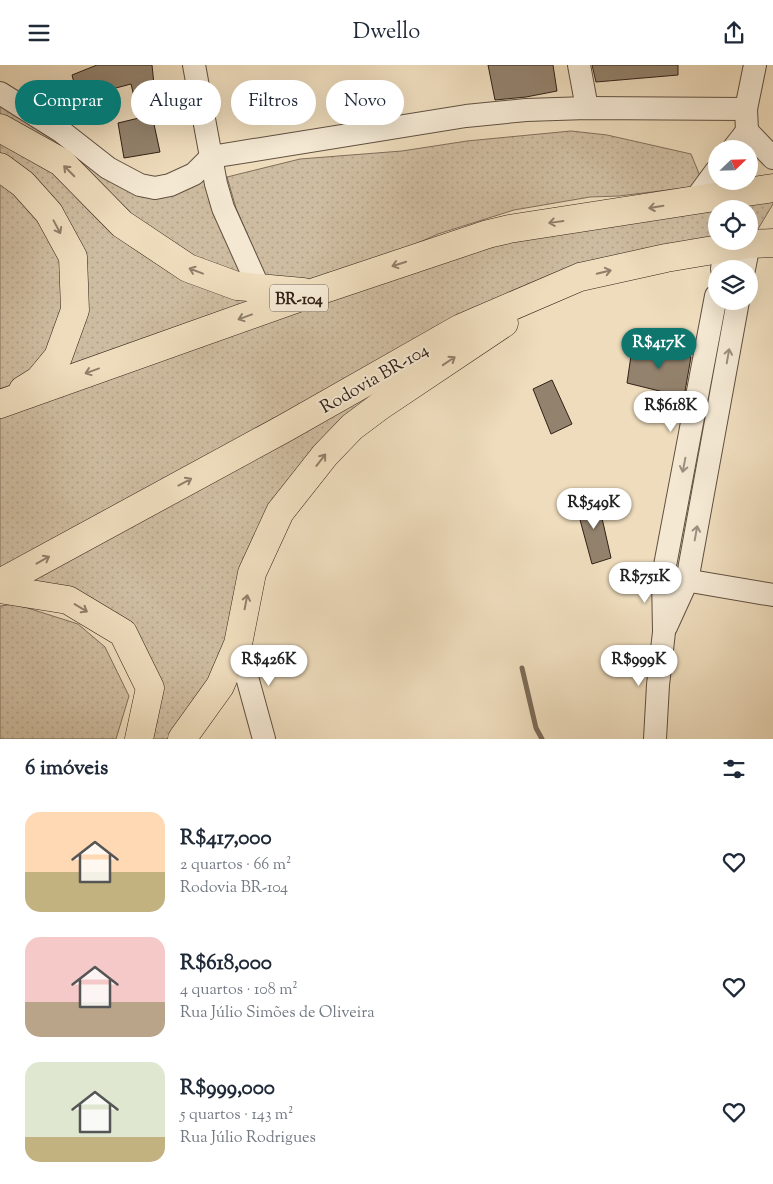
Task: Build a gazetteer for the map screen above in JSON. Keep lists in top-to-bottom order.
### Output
{
  "streets": {
    "highway": ["BR-104", "Rodovia BR-104"]
  },
  "north": "top right",
  "page": {
    "header": "Dwello",
    "chip": [
      "Comprar",
      "Alugar",
      "Filtros",
      "Novo"
    ],
    "price": [
      "R$417K",
      "R$618K",
      "R$549K",
      "R$751K",
      "R$426K",
      "R$999K"
    ],
    "heading": "6 imóveis",
    "list": [
      {
        "name": "R$417,000",
        "note": "2 quartos · 66 m² · Rodovia BR-104"
      },
      {
        "name": "R$618,000",
        "note": "4 quartos · 108 m² · Rua Júlio Simões de Oliveira"
      },
      {
        "name": "R$999,000",
        "note": "5 quartos · 143 m² · Rua Júlio Rodrigues"
      }
    ]
  }
}
